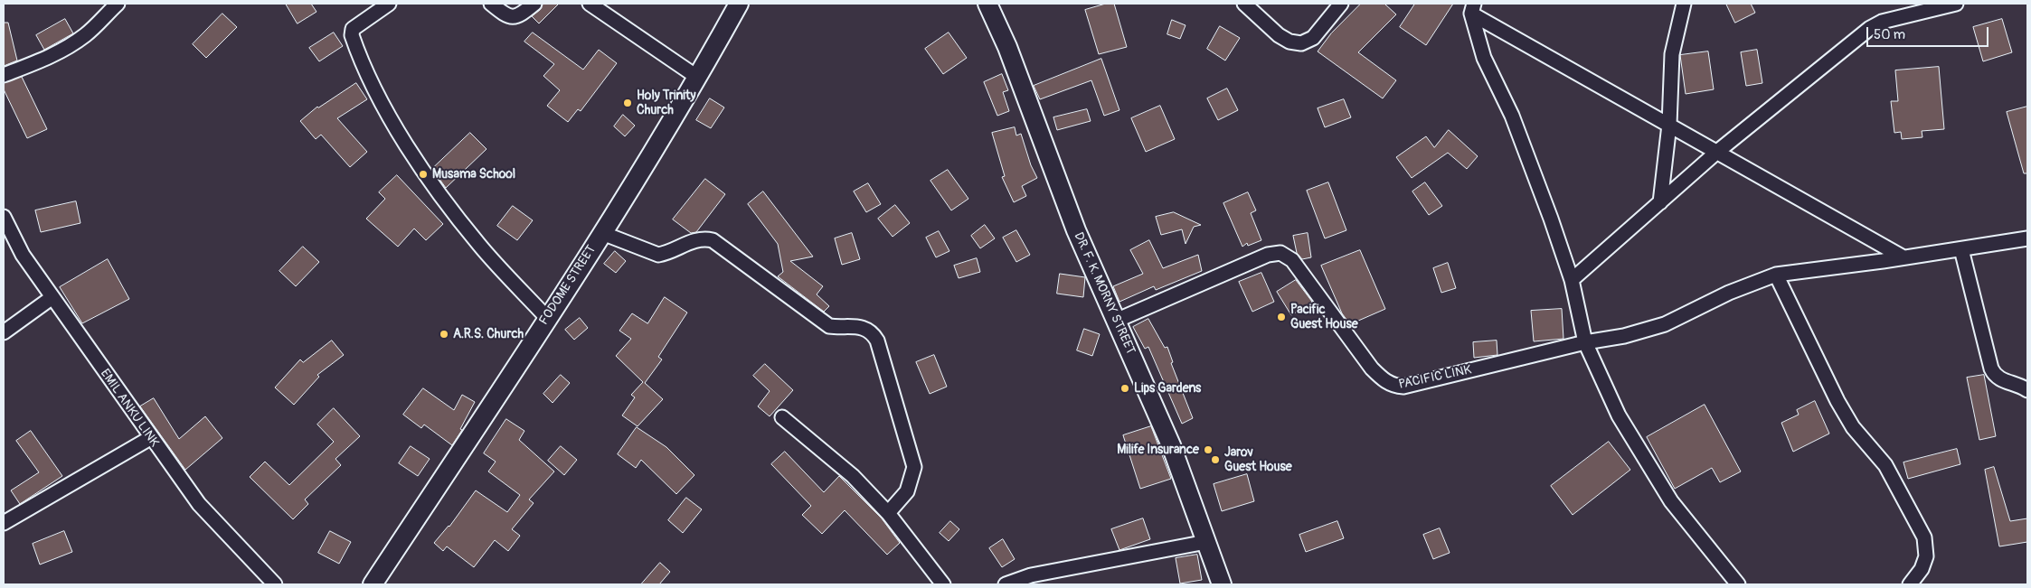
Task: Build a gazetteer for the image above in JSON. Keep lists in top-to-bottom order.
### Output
{
  "streets": {
    "street": [
      "FODOME STREET",
      "DR. F. K. MORNY STREET",
      "PACIFIC LINK",
      "EMIL ANKU LINK"
    ]
  },
  "crossings": [
    ["DR. F. K. MORNY STREET", "PACIFIC LINK"]
  ],
  "places": [
    "Holy Trinity Church",
    "Musama School",
    "Pacific Guest House",
    "A.R.S. Church",
    "Lips Gardens",
    "Milife Insurance",
    "Jarov Guest House"
  ],
  "scale_bar": "50 m"
}
